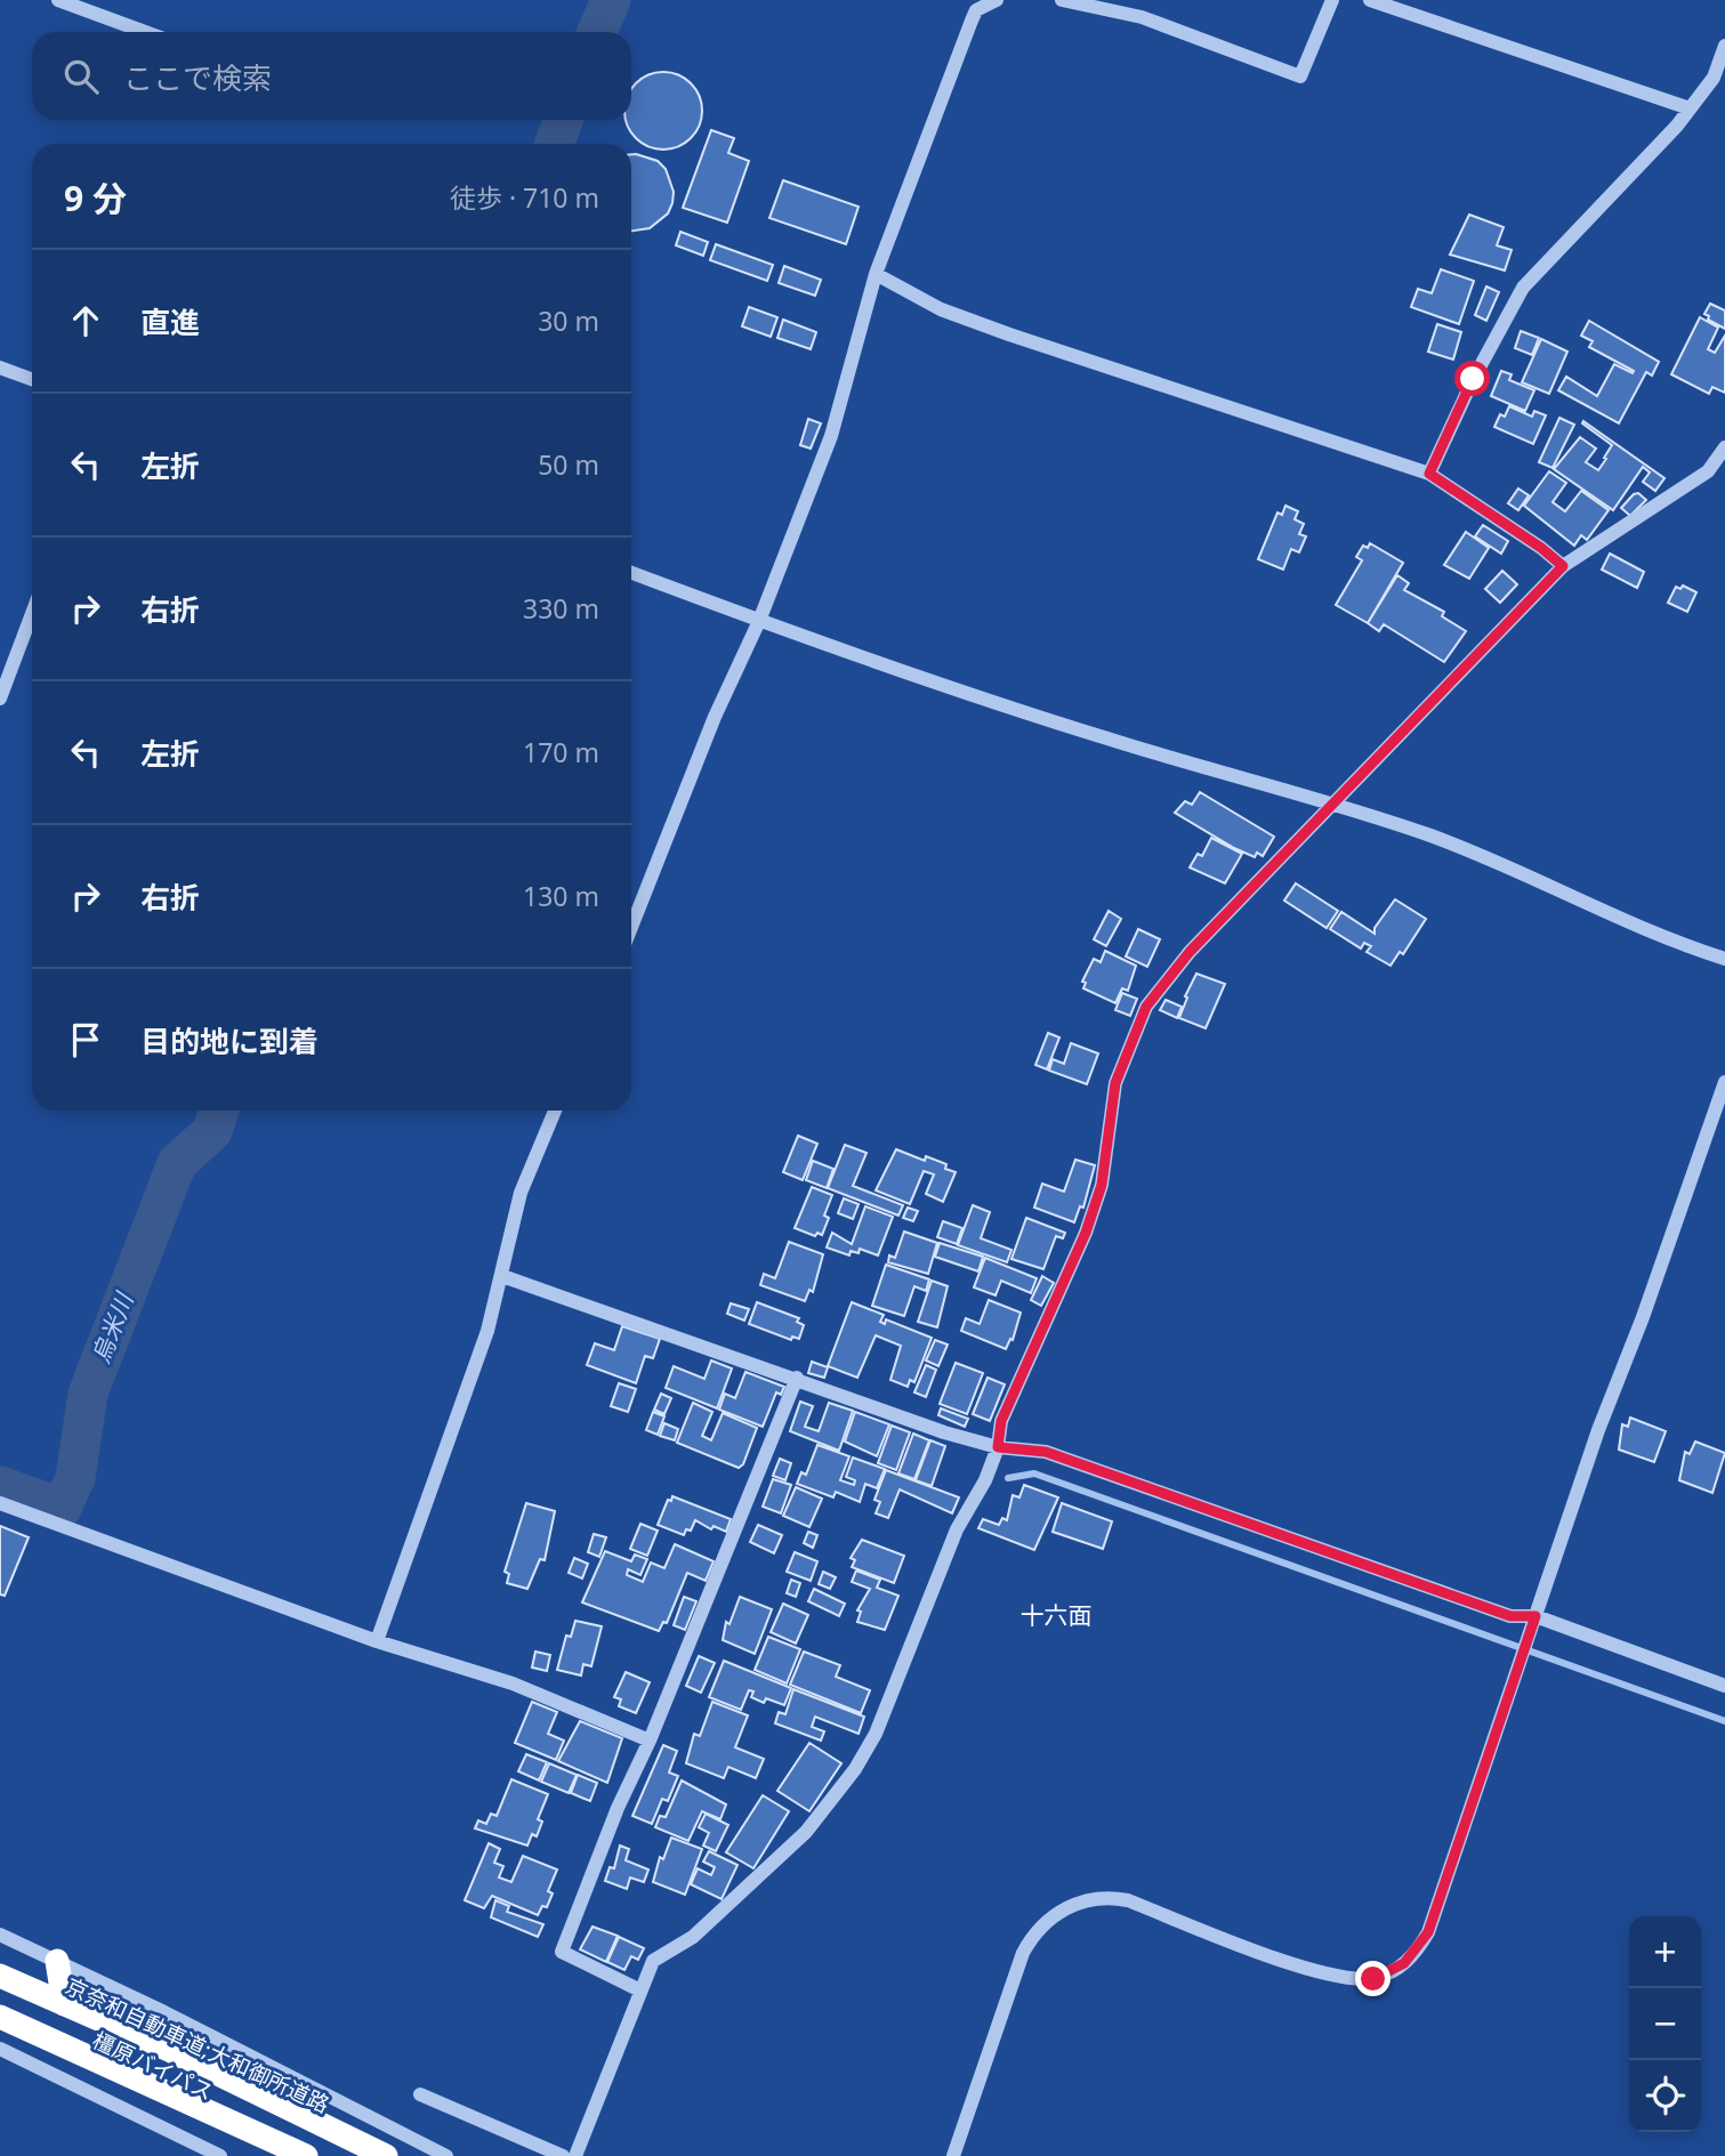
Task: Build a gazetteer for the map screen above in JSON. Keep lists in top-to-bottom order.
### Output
{
  "streets": {
    "highway": ["京奈和自動車道;大和御所道路", "橿原バイパス"]
  },
  "crossings": [
    ["京奈和自動車道;大和御所道路", "橿原バイパス"]
  ],
  "districts": ["十六面"],
  "water": ["烏米川"],
  "page": {
    "search": "ここで検索",
    "heading": ["9 分", "徒歩 · 710 m"],
    "list": [
      ["直進", "30 m"],
      ["左折", "50 m"],
      ["右折", "330 m"],
      ["左折", "170 m"],
      ["右折", "130 m"],
      "目的地に到着"
    ],
    "map_buttons": ["+", "−"]
  }
}
